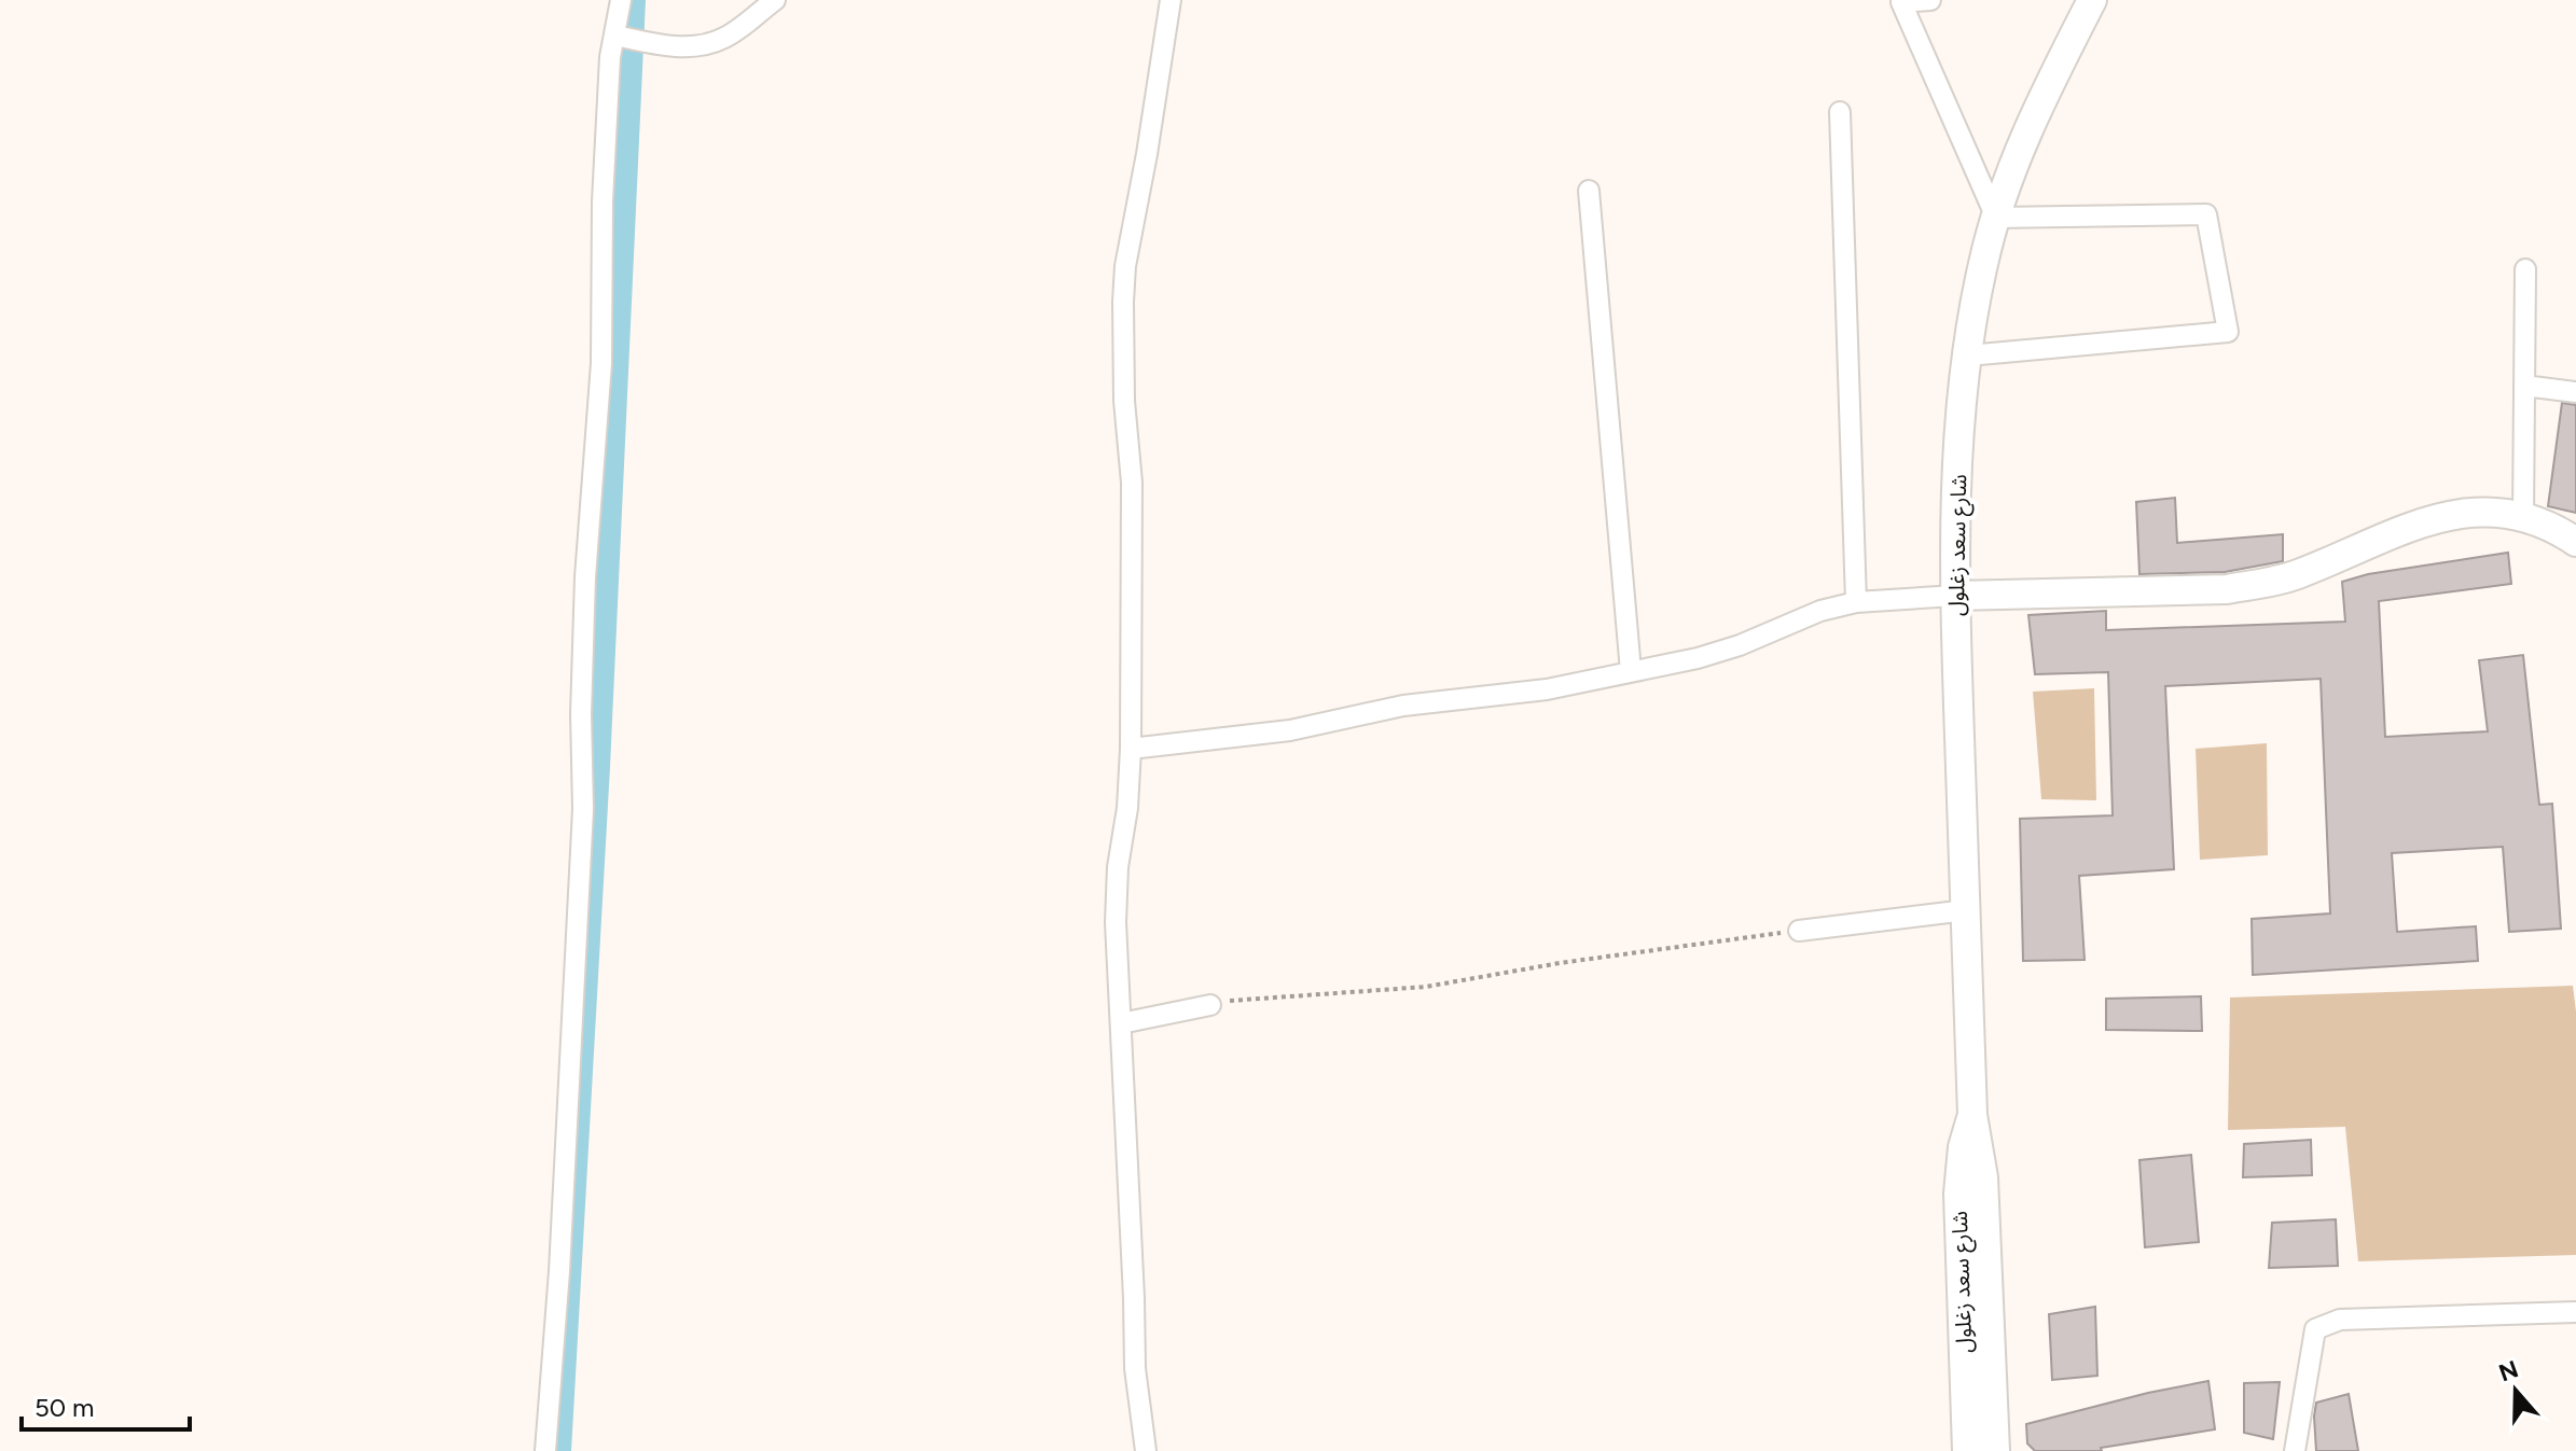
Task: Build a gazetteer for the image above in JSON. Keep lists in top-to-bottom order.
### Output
{
  "streets": {
    "main road": ["شارع سعد زغلول"]
  },
  "scale_bar": "50 m",
  "north": "top"
}
